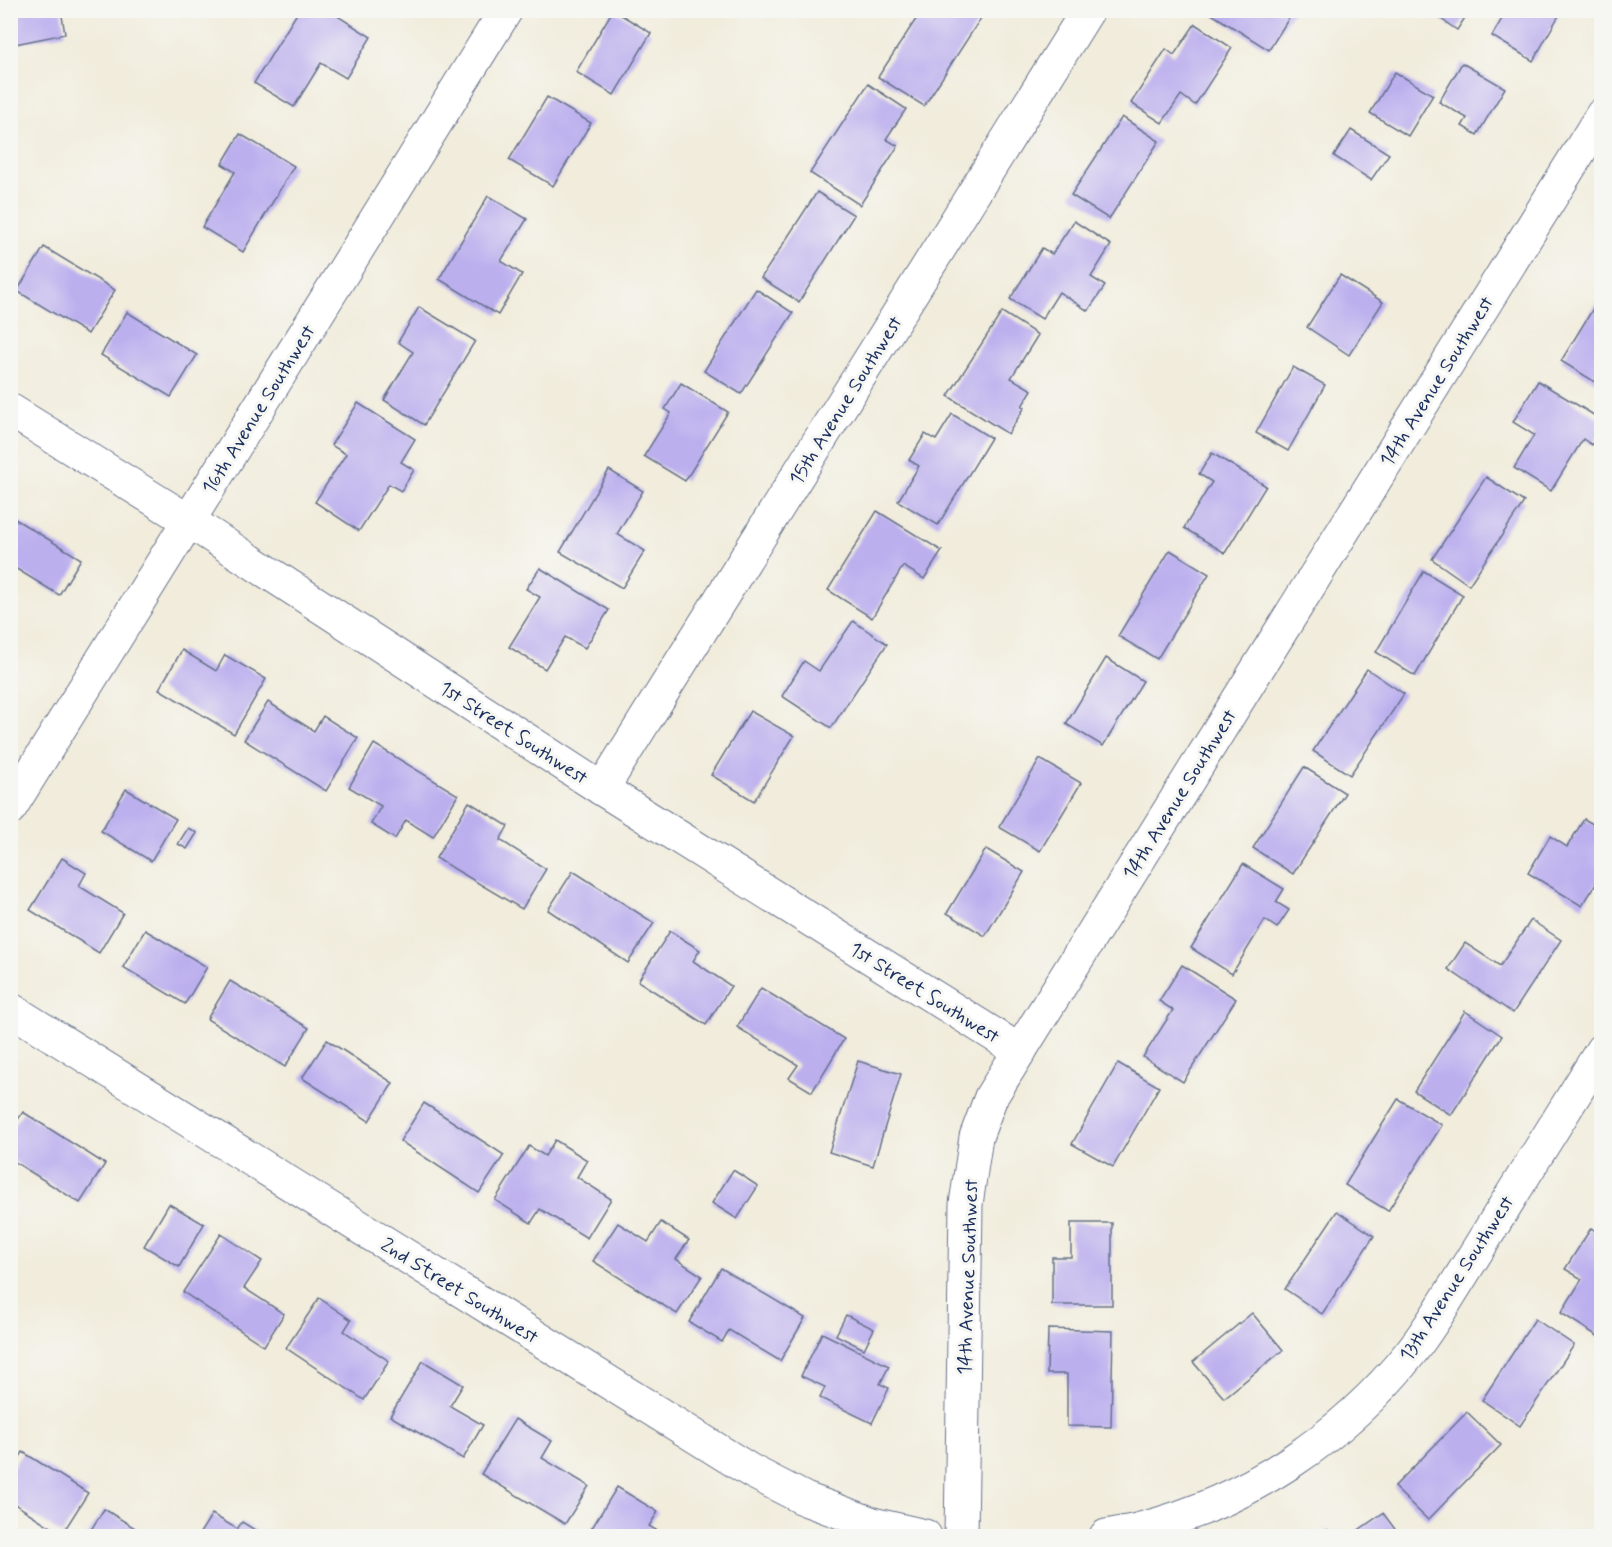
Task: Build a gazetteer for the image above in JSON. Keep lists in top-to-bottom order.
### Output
{
  "streets": {
    "street": [
      "14th Avenue Southwest",
      "15th Avenue Southwest",
      "16th Avenue Southwest",
      "1st Street Southwest",
      "13th Avenue Southwest",
      "2nd Street Southwest"
    ]
  },
  "crossings": [
    ["14th Avenue Southwest", "1st Street Southwest"],
    ["15th Avenue Southwest", "1st Street Southwest"],
    ["16th Avenue Southwest", "1st Street Southwest"]
  ]
}
